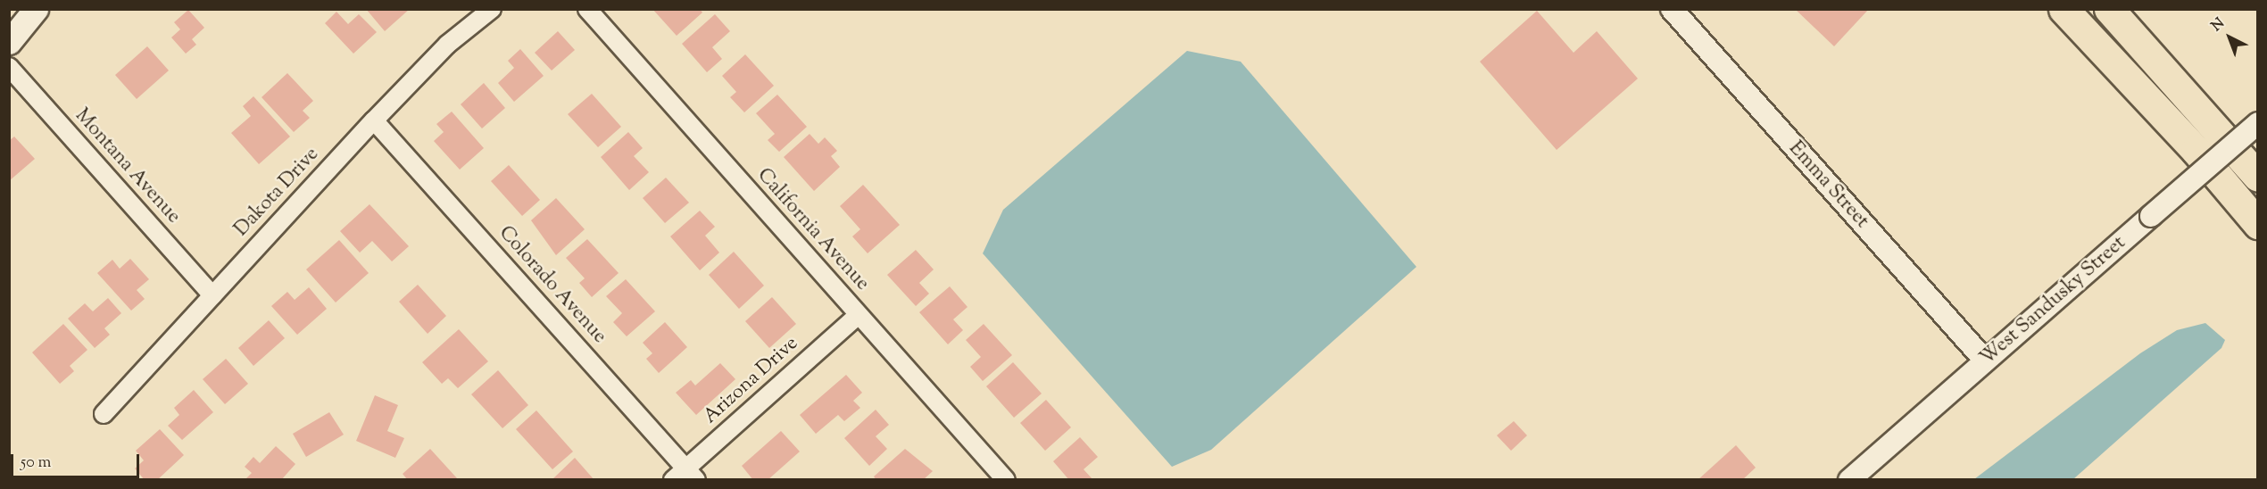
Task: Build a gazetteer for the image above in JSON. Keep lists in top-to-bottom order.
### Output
{
  "streets": {
    "street": [
      "Montana Avenue",
      "Emma Street",
      "Dakota Drive",
      "California Avenue",
      "Colorado Avenue",
      "West Sandusky Street",
      "Arizona Drive"
    ]
  },
  "crossings": [
    ["Montana Avenue", "Dakota Drive"],
    ["Emma Street", "West Sandusky Street"],
    ["Dakota Drive", "Colorado Avenue"],
    ["California Avenue", "Arizona Drive"],
    ["Colorado Avenue", "Arizona Drive"]
  ],
  "scale_bar": "50 m",
  "north": "top left"
}
